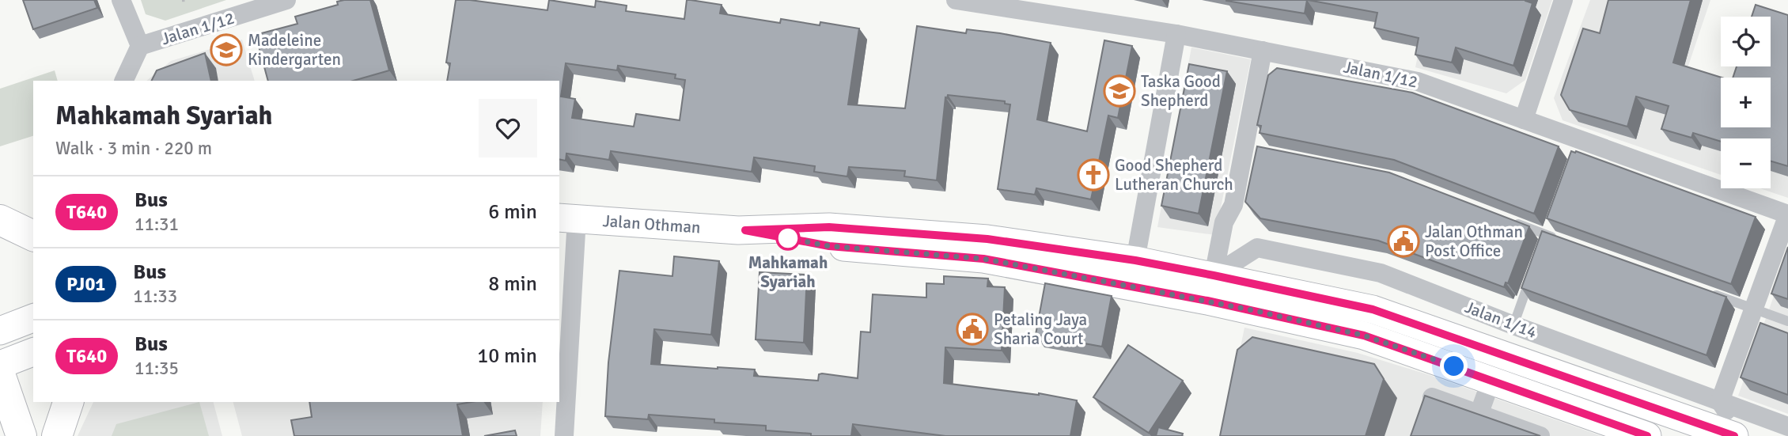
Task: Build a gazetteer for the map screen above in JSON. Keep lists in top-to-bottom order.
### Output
{
  "streets": {
    "main road": ["Jalan Othman"],
    "street": ["Jalan 1/12", "Jalan 1/14"]
  },
  "crossings": [
    ["Jalan Othman", "Jalan 1/14"]
  ],
  "places": {
    "school or university": ["Madeleine Kindergarten", "Taska Good Shepherd"],
    "church": ["Good Shepherd Lutheran Church"],
    "other": ["Mahkamah Syariah"],
    "public building": ["Jalan Othman Post Office", "Petaling Jaya Sharia Court"]
  },
  "lines": ["bus line T640"],
  "page": {
    "map_buttons": ["+", "−"],
    "heading": ["Mahkamah Syariah", "Walk · 3 min · 220 m"],
    "list": [
      {
        "mark": "T640",
        "name": "Bus",
        "note": "11:31",
        "value": "6 min"
      },
      {
        "mark": "PJ01",
        "name": "Bus",
        "note": "11:33",
        "value": "8 min"
      },
      {
        "mark": "T640",
        "name": "Bus",
        "note": "11:35",
        "value": "10 min"
      }
    ]
  }
}
